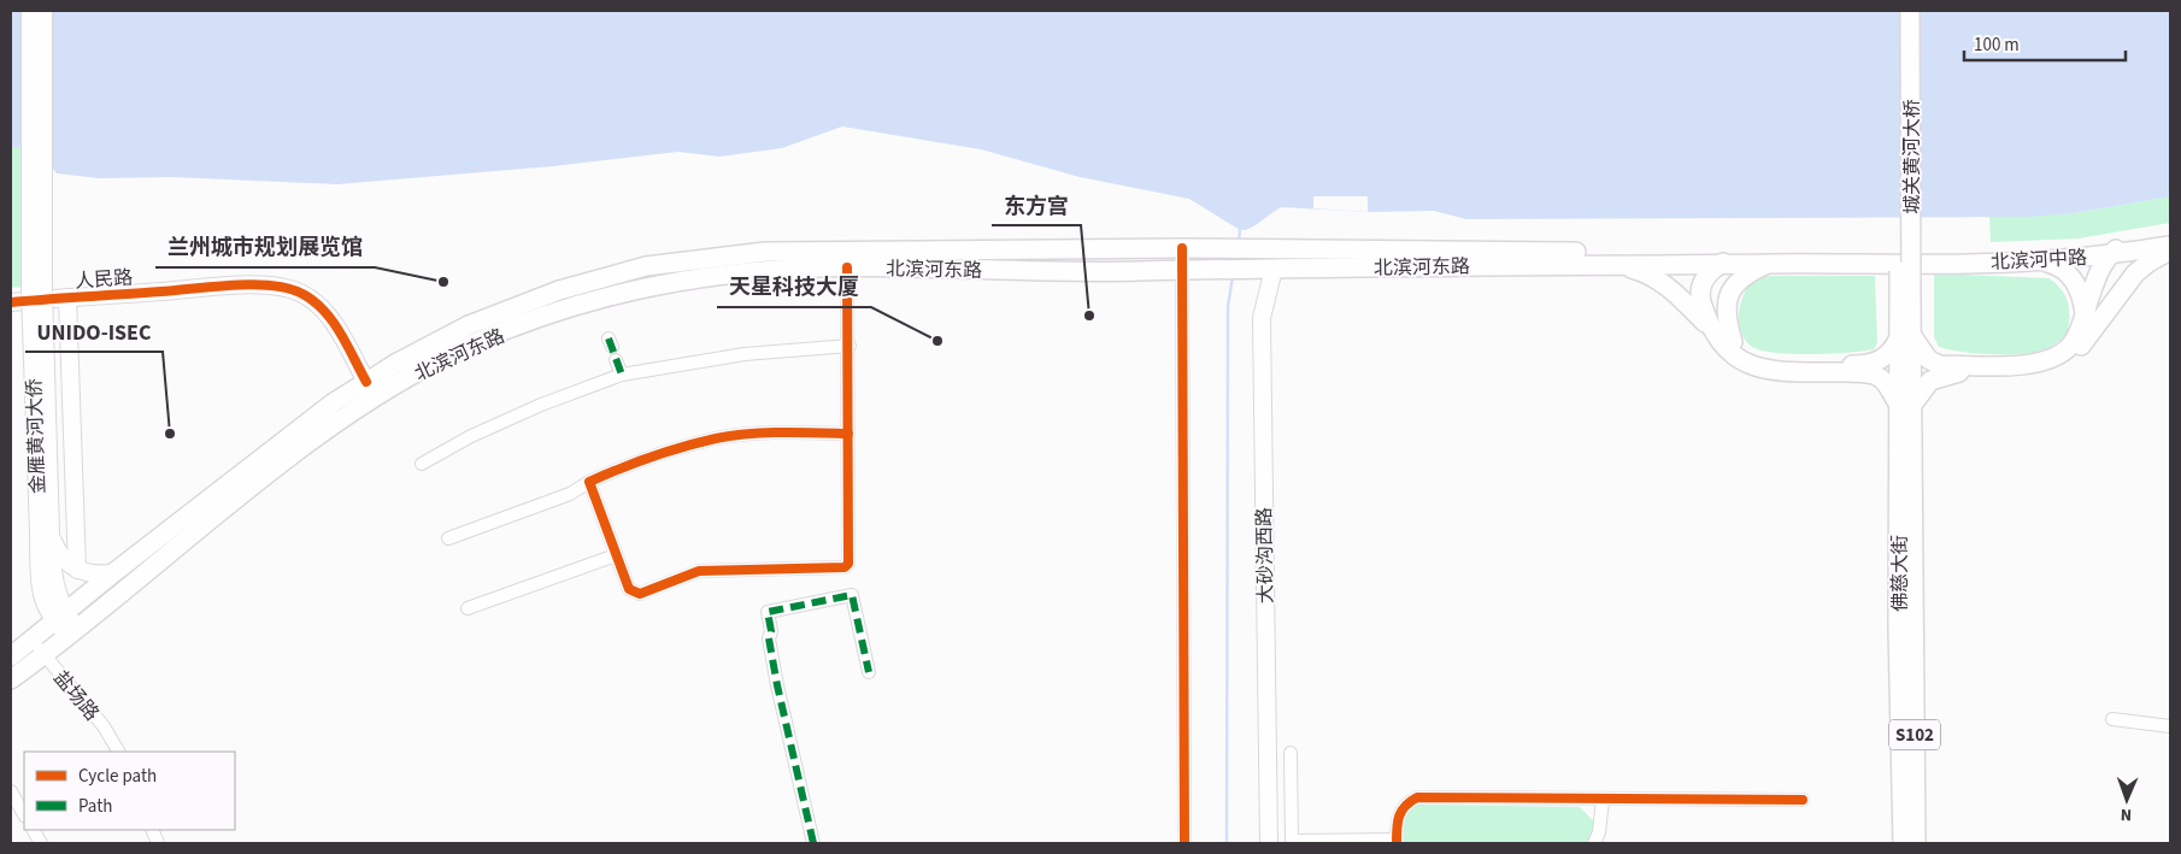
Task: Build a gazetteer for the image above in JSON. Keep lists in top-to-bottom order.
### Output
{
  "streets": {
    "main road": [
      "城关黄河大桥",
      "北滨河中路",
      "北滨河东路",
      "佛慈大街",
      "S102"
    ],
    "street": [
      "人民路",
      "金雁黄河大侨",
      "大砂沟西路",
      "盐场路"
    ]
  },
  "crossings": [
    ["城关黄河大桥", "佛慈大街"],
    ["北滨河中路", "北滨河东路"],
    ["北滨河东路", "人民路"],
    ["北滨河东路", "大砂沟西路"],
    ["北滨河东路", "盐场路"]
  ],
  "places": [
    "兰州城市规划展览馆",
    "东方宫",
    "天星科技大厦",
    "UNIDO-ISEC"
  ],
  "legend": ["Cycle path", "Path"],
  "scale_bar": "100 m",
  "north": "bottom"
}
